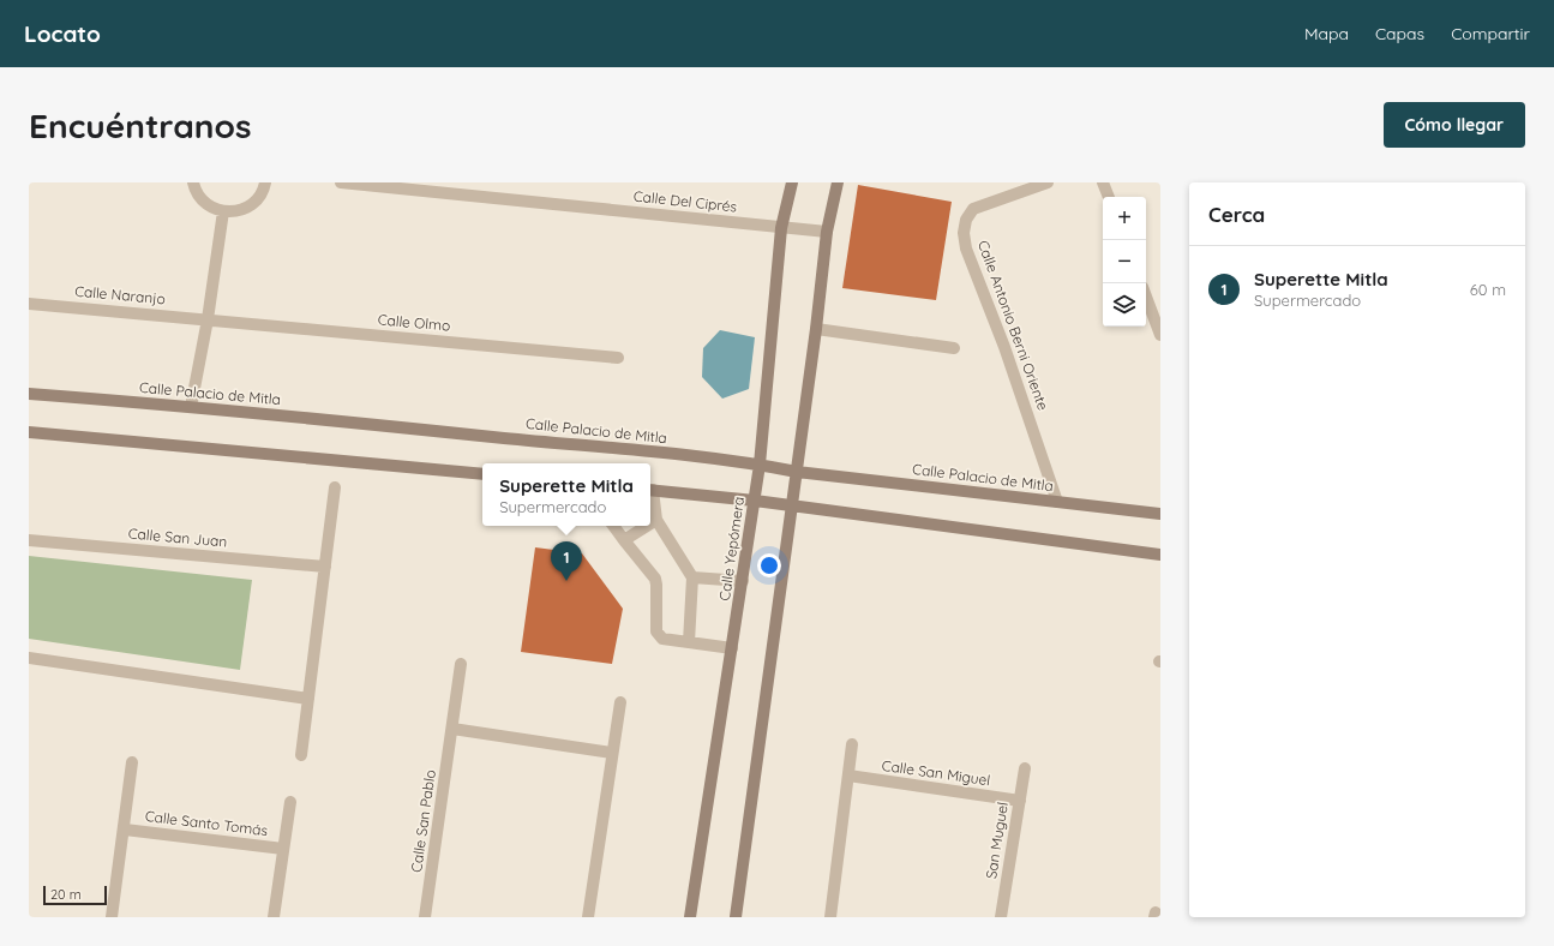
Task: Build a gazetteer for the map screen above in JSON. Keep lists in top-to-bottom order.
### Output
{
  "streets": {
    "main road": ["Calle Palacio de Mitla", "Calle Yepómera"],
    "street": [
      "Calle Del Ciprés",
      "Calle Naranjo",
      "Calle Olmo",
      "Calle Antonio Berni Oriente",
      "Calle San Juan",
      "Calle San Miguel",
      "Calle San Pablo",
      "Calle Santo Tomás",
      "San Muguel"
    ]
  },
  "crossings": [
    ["Calle Del Ciprés", "Calle Yepómera"],
    ["Calle Naranjo", "Calle Olmo"],
    ["Calle Antonio Berni Oriente", "Calle Palacio de Mitla"],
    ["Calle Palacio de Mitla", "Calle Yepómera"],
    ["Calle San Miguel", "San Muguel"]
  ],
  "scale_bar": "20 m",
  "page": {
    "header": "Locato",
    "nav": ["Mapa", "Capas", "Compartir"],
    "buttons": "Cómo llegar",
    "title": "Encuéntranos",
    "heading": "Cerca",
    "map_buttons": ["+", "−"],
    "list": [
      {
        "mark": "1",
        "name": "Superette Mitla",
        "note": "Supermercado",
        "value": "60 m"
      }
    ],
    "popup": ["Superette Mitla", "Supermercado"],
    "pins": "1",
    "scale": "20 m"
  }
}
